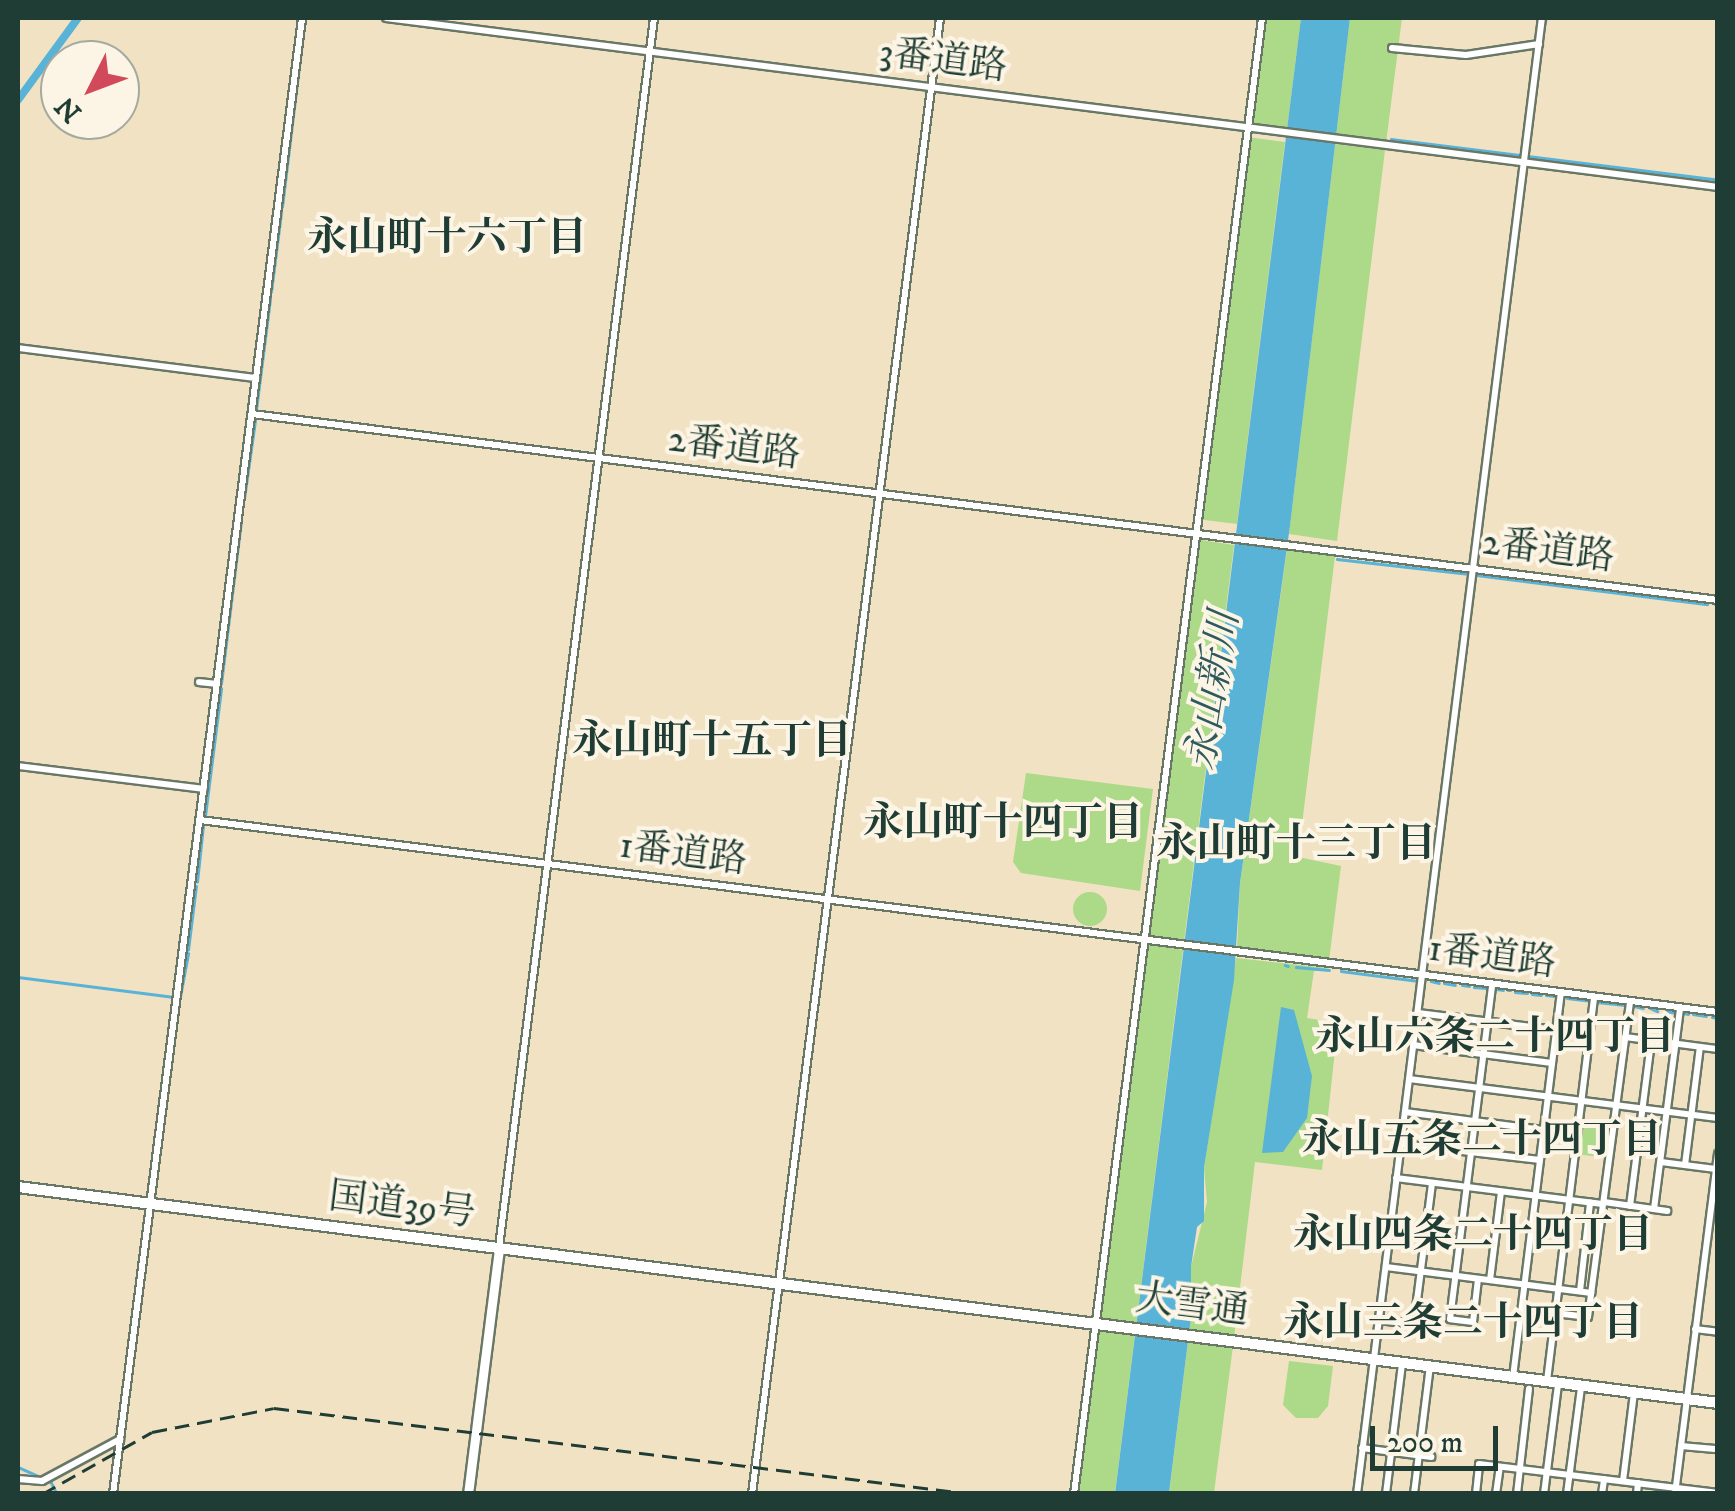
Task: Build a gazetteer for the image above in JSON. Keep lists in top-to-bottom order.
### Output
{
  "streets": {
    "highway": ["国道39号", "大雪通"],
    "street": ["3番道路", "2番道路", "1番道路"]
  },
  "crossings": [
    ["国道39号", "大雪通"]
  ],
  "districts": [
    "永山町十六丁目",
    "永山町十五丁目",
    "永山町十四丁目",
    "永山町十三丁目",
    "永山六条二十四丁目",
    "永山五条二十四丁目",
    "永山四条二十四丁目",
    "永山三条二十四丁目"
  ],
  "water": ["永山新川"],
  "scale_bar": "200 m",
  "north": "bottom left"
}
